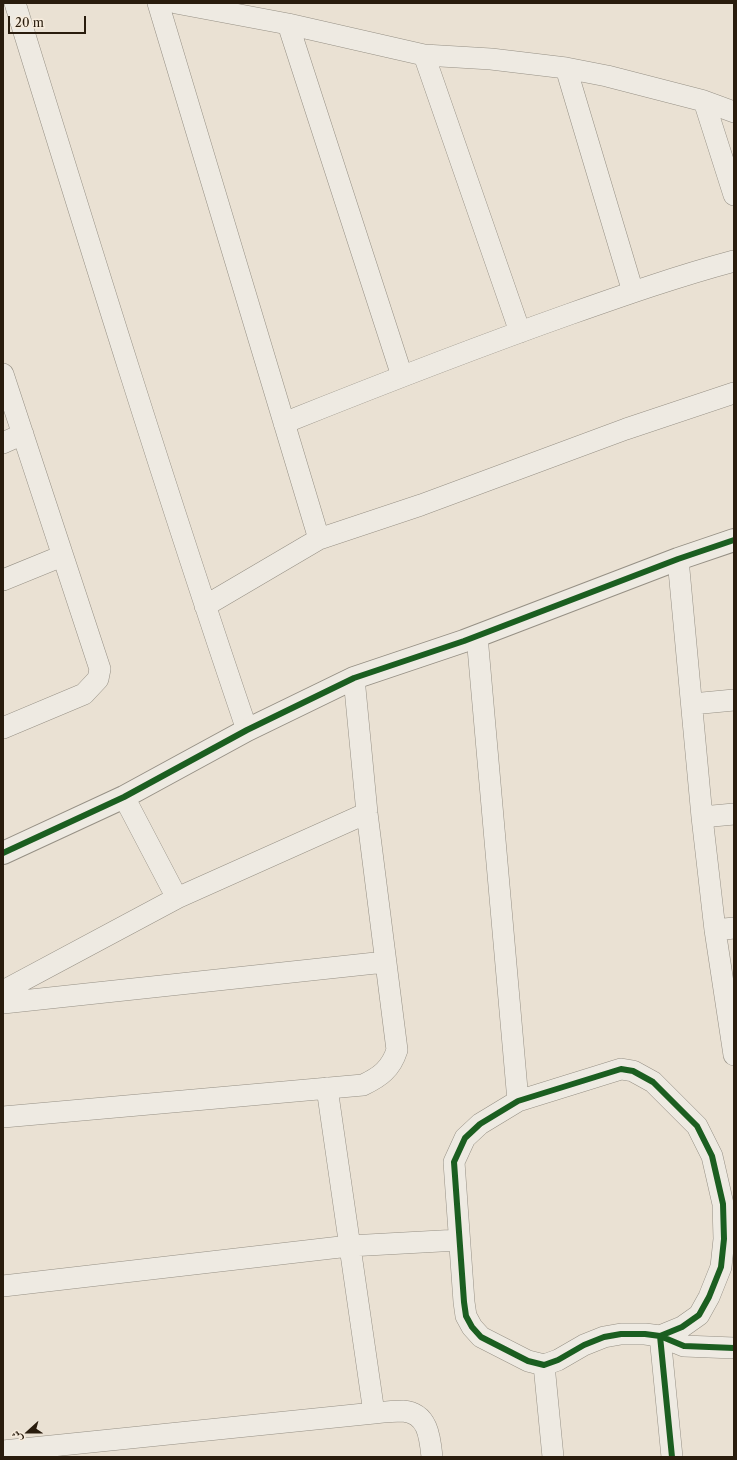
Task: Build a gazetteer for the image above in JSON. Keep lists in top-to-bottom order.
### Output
{
  "scale_bar": "20 m",
  "north": "left"
}
